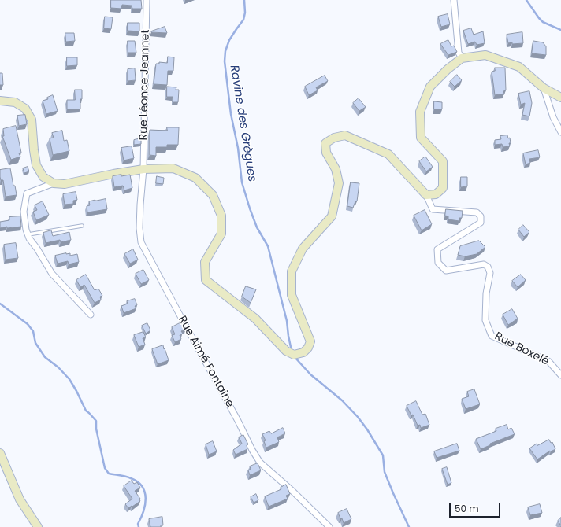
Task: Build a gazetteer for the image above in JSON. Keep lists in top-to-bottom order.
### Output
{
  "streets": {
    "street": ["Rue Léonce Jeannet", "Rue Boxelé", "Rue Aimé Fontaine"]
  },
  "crossings": [
    ["Rue Léonce Jeannet", "Rue Aimé Fontaine"]
  ],
  "water": ["Ravine des Grègues"],
  "scale_bar": "50 m"
}
